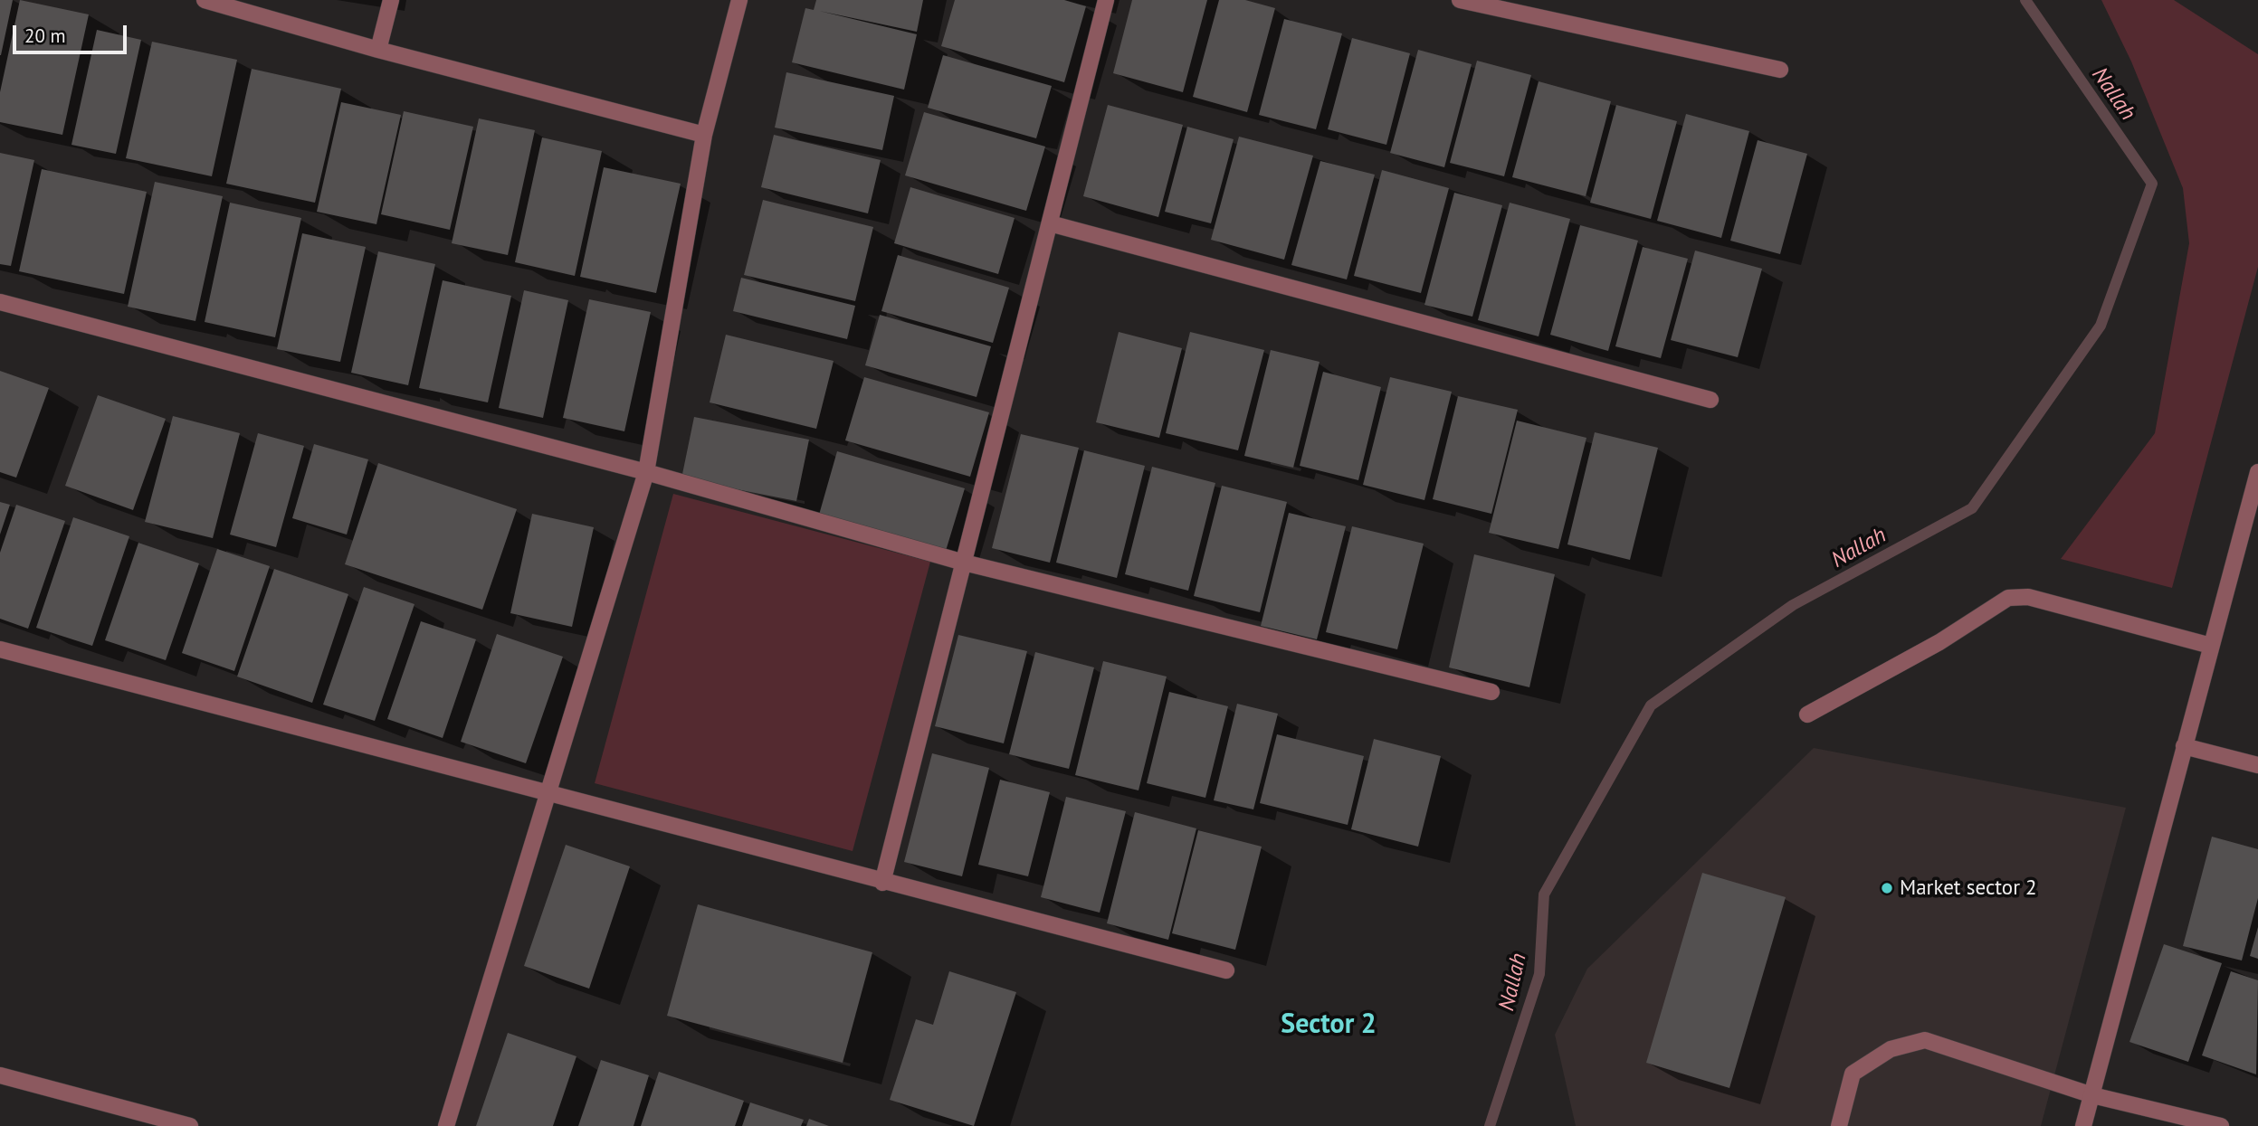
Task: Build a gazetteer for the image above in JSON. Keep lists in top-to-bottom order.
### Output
{
  "districts": ["Sector 2"],
  "water": ["Nallah"],
  "places": ["Market sector 2"],
  "scale_bar": "20 m"
}
